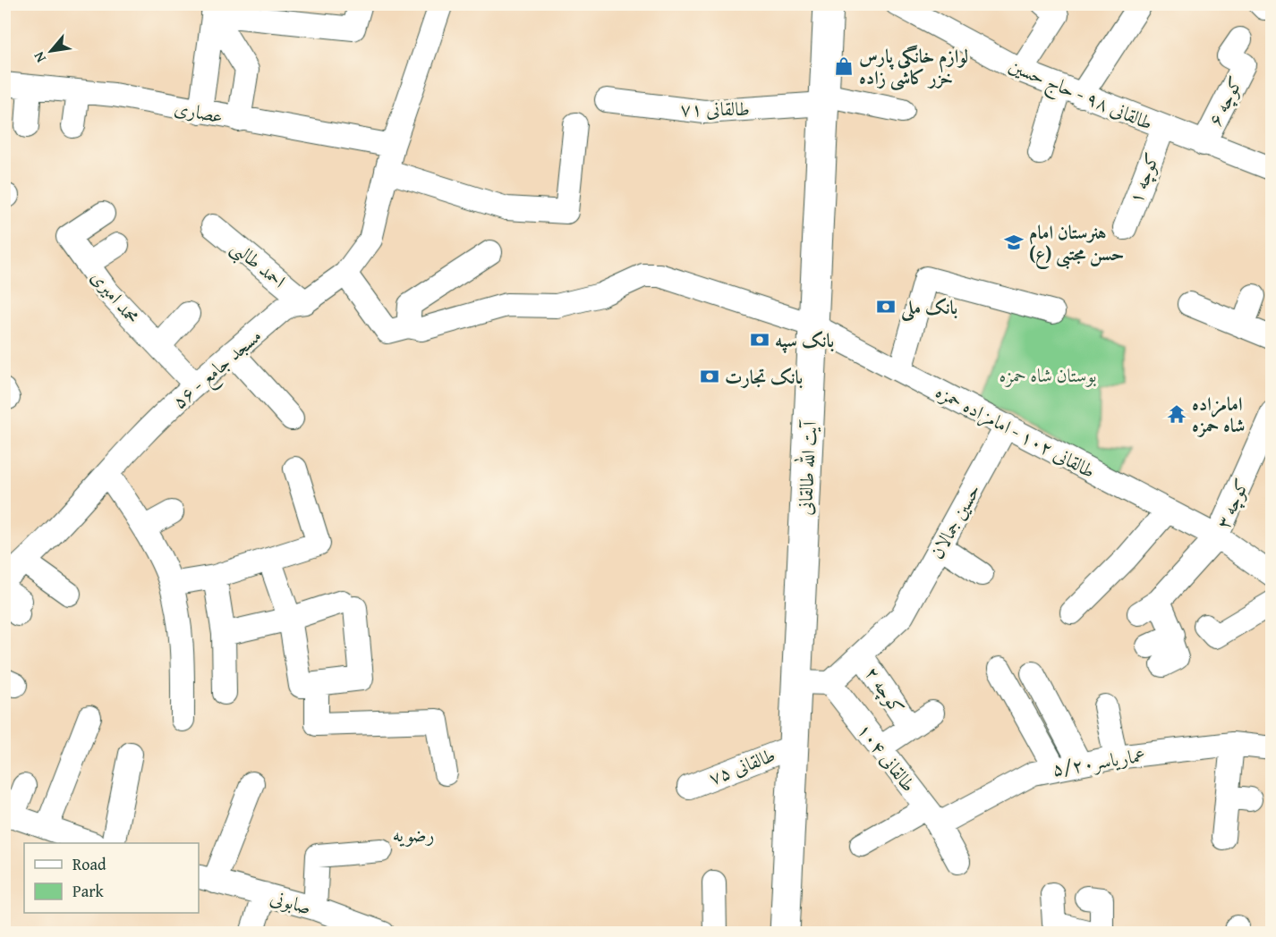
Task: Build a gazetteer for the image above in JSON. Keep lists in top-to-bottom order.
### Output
{
  "streets": {
    "main road": ["آیت الله طالقانی"],
    "street": [
      "طالقانی ۹۸ - حاج حسین",
      "کوچه ۶",
      "طالقانی ۷۱",
      "عصاری",
      "کوچه ۱",
      "احمد طالبی",
      "محمد امیری",
      "۵۶ - مسجد جامع",
      "طالقانی ۱۰۲ - امامزاده حمزه",
      "کوچه ۳",
      "حسین جمالان",
      "کوچه ۲",
      "طالقانی ۱۰۴",
      "عماریاسر۵/۲۰",
      "طالقانی ۷۵",
      "صابونی"
    ]
  },
  "crossings": [
    ["طالقانی ۹۸ - حاج حسین", "کوچه ۶"],
    ["طالقانی ۹۸ - حاج حسین", "کوچه ۱"],
    ["طالقانی ۷۱", "آیت الله طالقانی"],
    ["عصاری", "۵۶ - مسجد جامع"],
    ["احمد طالبی", "۵۶ - مسجد جامع"],
    ["محمد امیری", "۵۶ - مسجد جامع"],
    ["طالقانی ۱۰۲ - امامزاده حمزه", "آیت الله طالقانی"],
    ["طالقانی ۱۰۲ - امامزاده حمزه", "کوچه ۳"],
    ["طالقانی ۱۰۲ - امامزاده حمزه", "حسین جمالان"],
    ["آیت الله طالقانی", "طالقانی ۷۵"],
    ["حسین جمالان", "کوچه ۲"],
    ["حسین جمالان", "طالقانی ۱۰۴"],
    ["طالقانی ۱۰۴", "عماریاسر۵/۲۰"]
  ],
  "districts": ["رضویه"],
  "parks": ["بوستان شاه حمزه"],
  "places": {
    "shop": ["لوازم خانگی پارس خزر کاشی زاده"],
    "school or university": ["هنرستان امام حسن مجتبی (ع)"],
    "bank": ["بانک ملی", "بانک سپه", "بانک تجارت"],
    "temple": ["امامزاده شاه حمزه"]
  },
  "legend": ["Road", "Park"],
  "north": "bottom left"
}
